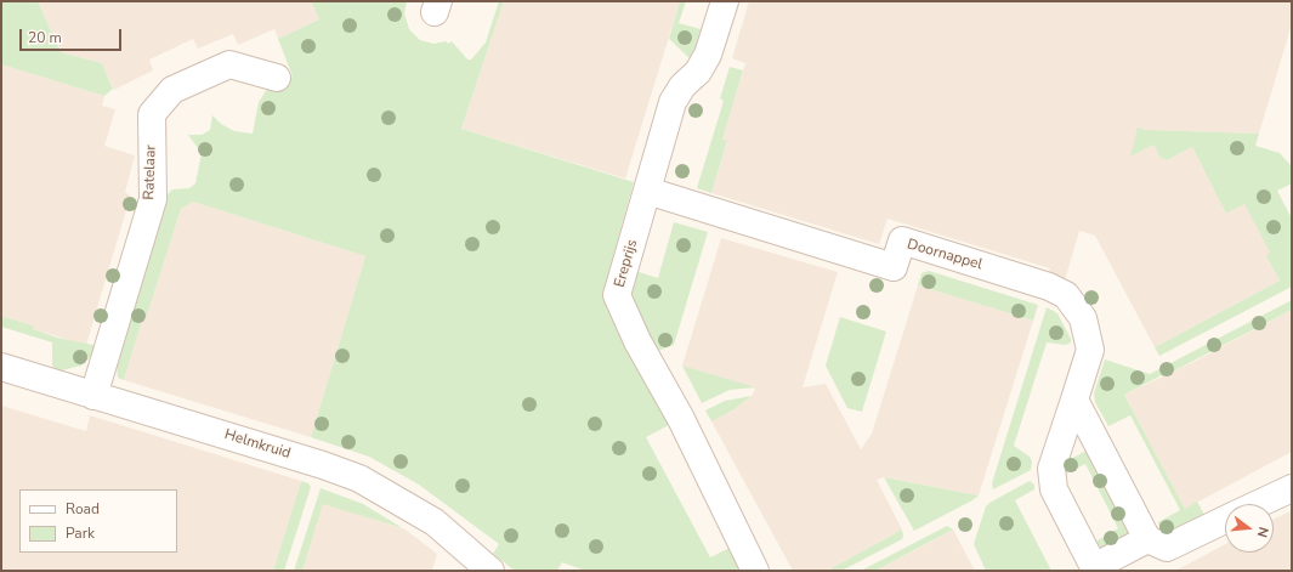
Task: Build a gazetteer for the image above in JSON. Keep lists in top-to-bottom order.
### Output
{
  "streets": {
    "street": [
      "Ratelaar",
      "Doornappel",
      "Ereprijs",
      "Helmkruid"
    ]
  },
  "crossings": [
    ["Ratelaar", "Helmkruid"],
    ["Doornappel", "Ereprijs"]
  ],
  "legend": ["Road", "Park"],
  "scale_bar": "20 m",
  "north": "right"
}
